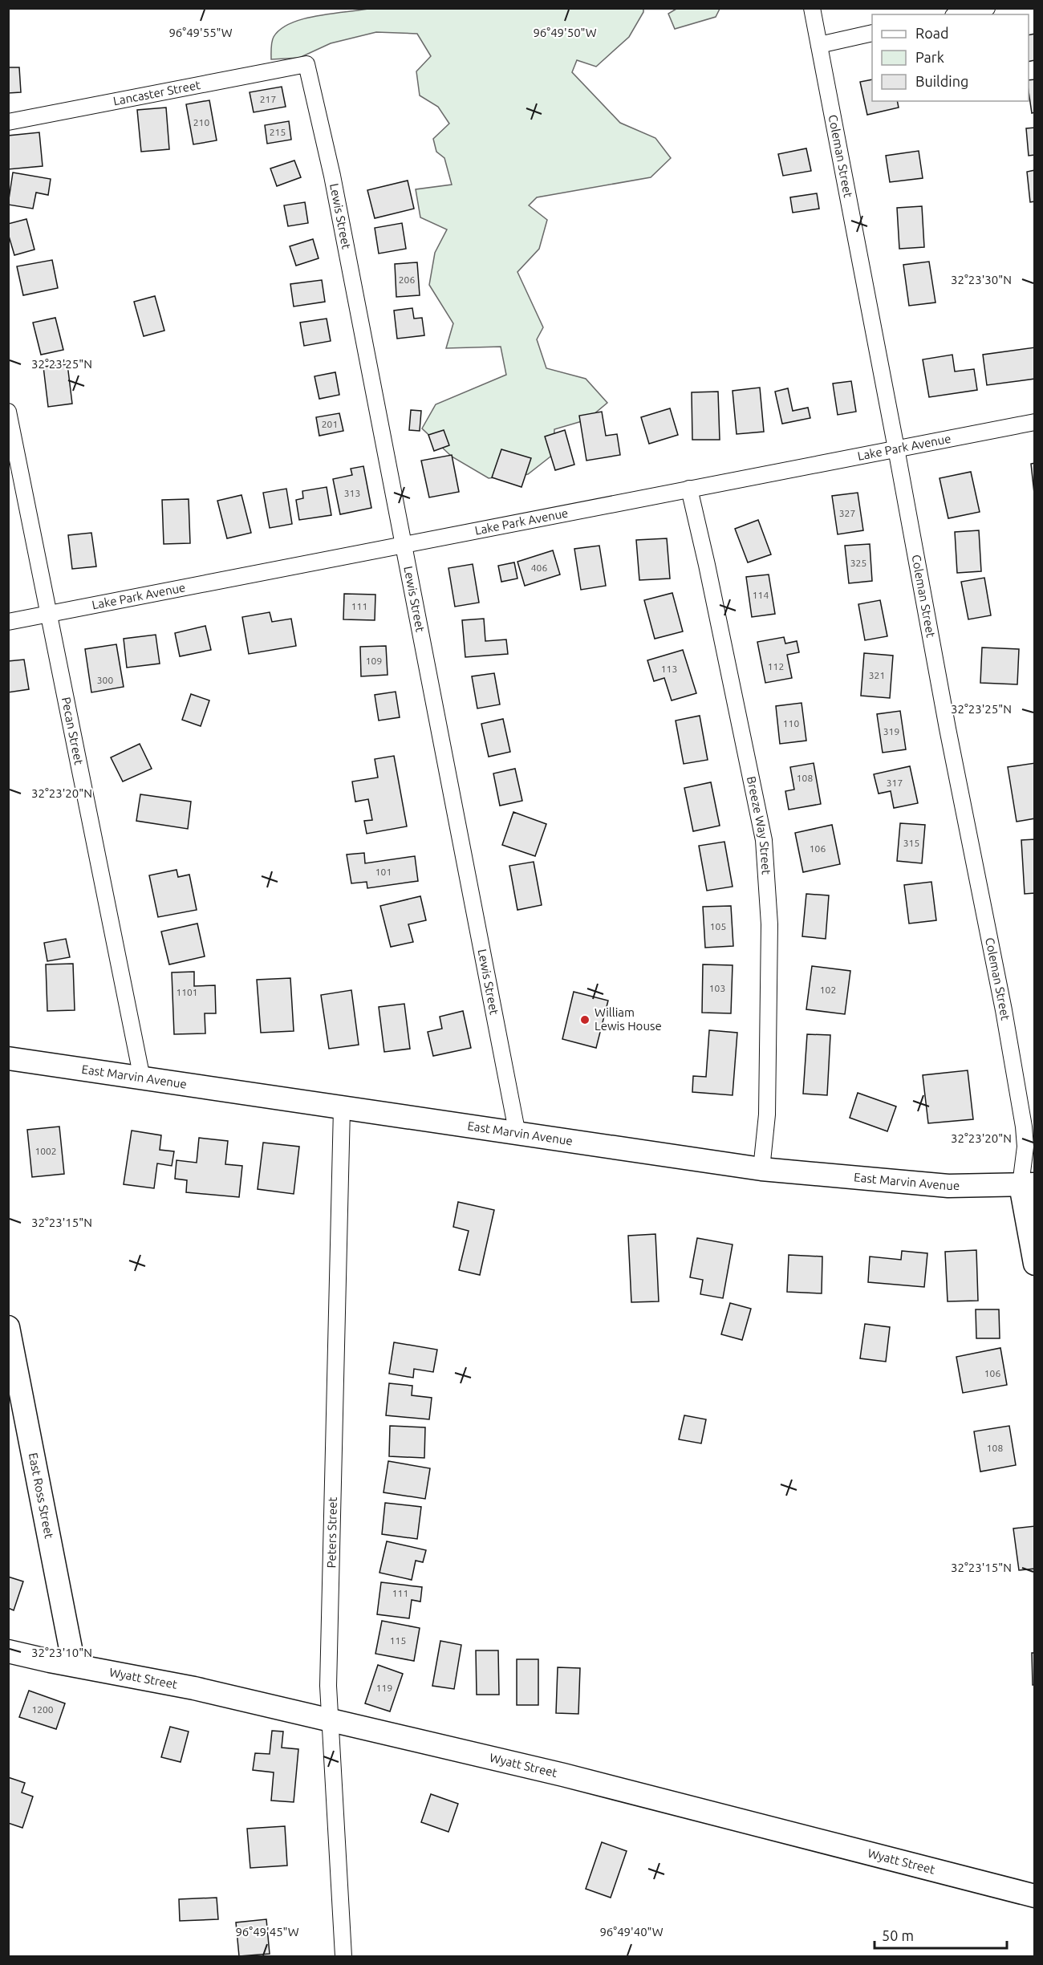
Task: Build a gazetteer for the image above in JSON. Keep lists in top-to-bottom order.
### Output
{
  "streets": {
    "street": [
      "Lancaster Street",
      "Coleman Street",
      "Lewis Street",
      "Lake Park Avenue",
      "Pecan Street",
      "Breeze Way Street",
      "East Marvin Avenue",
      "East Ross Street",
      "Peters Street",
      "Wyatt Street"
    ]
  },
  "crossings": [
    ["Lancaster Street", "Lewis Street"],
    ["Coleman Street", "Lake Park Avenue"],
    ["Coleman Street", "East Marvin Avenue"],
    ["Lewis Street", "Lake Park Avenue"],
    ["Lewis Street", "East Marvin Avenue"],
    ["Lake Park Avenue", "Pecan Street"],
    ["Lake Park Avenue", "Breeze Way Street"],
    ["Pecan Street", "East Marvin Avenue"],
    ["Breeze Way Street", "East Marvin Avenue"],
    ["East Marvin Avenue", "Peters Street"],
    ["East Ross Street", "Wyatt Street"],
    ["Peters Street", "Wyatt Street"]
  ],
  "places": ["William Lewis House"],
  "house_numbers": [
    "217",
    "210",
    "215",
    "206",
    "201",
    "313",
    "327",
    "325",
    "406",
    "114",
    "111",
    "109",
    "112",
    "113",
    "321",
    "300",
    "110",
    "319",
    "108",
    "317",
    "315",
    "106",
    "101",
    "105",
    "103",
    "102",
    "1101",
    "1002",
    "106",
    "108",
    "111",
    "115",
    "119",
    "1200"
  ],
  "legend": ["Road", "Park", "Building"],
  "scale_bar": "50 m",
  "coordinates": [
    "96°49'55\"W",
    "96°49'50\"W",
    "32°23'30\"N",
    "32°23'25\"N",
    "32°23'20\"N",
    "32°23'15\"N",
    "32°23'10\"N",
    "96°49'45\"W",
    "96°49'40\"W"
  ]
}
